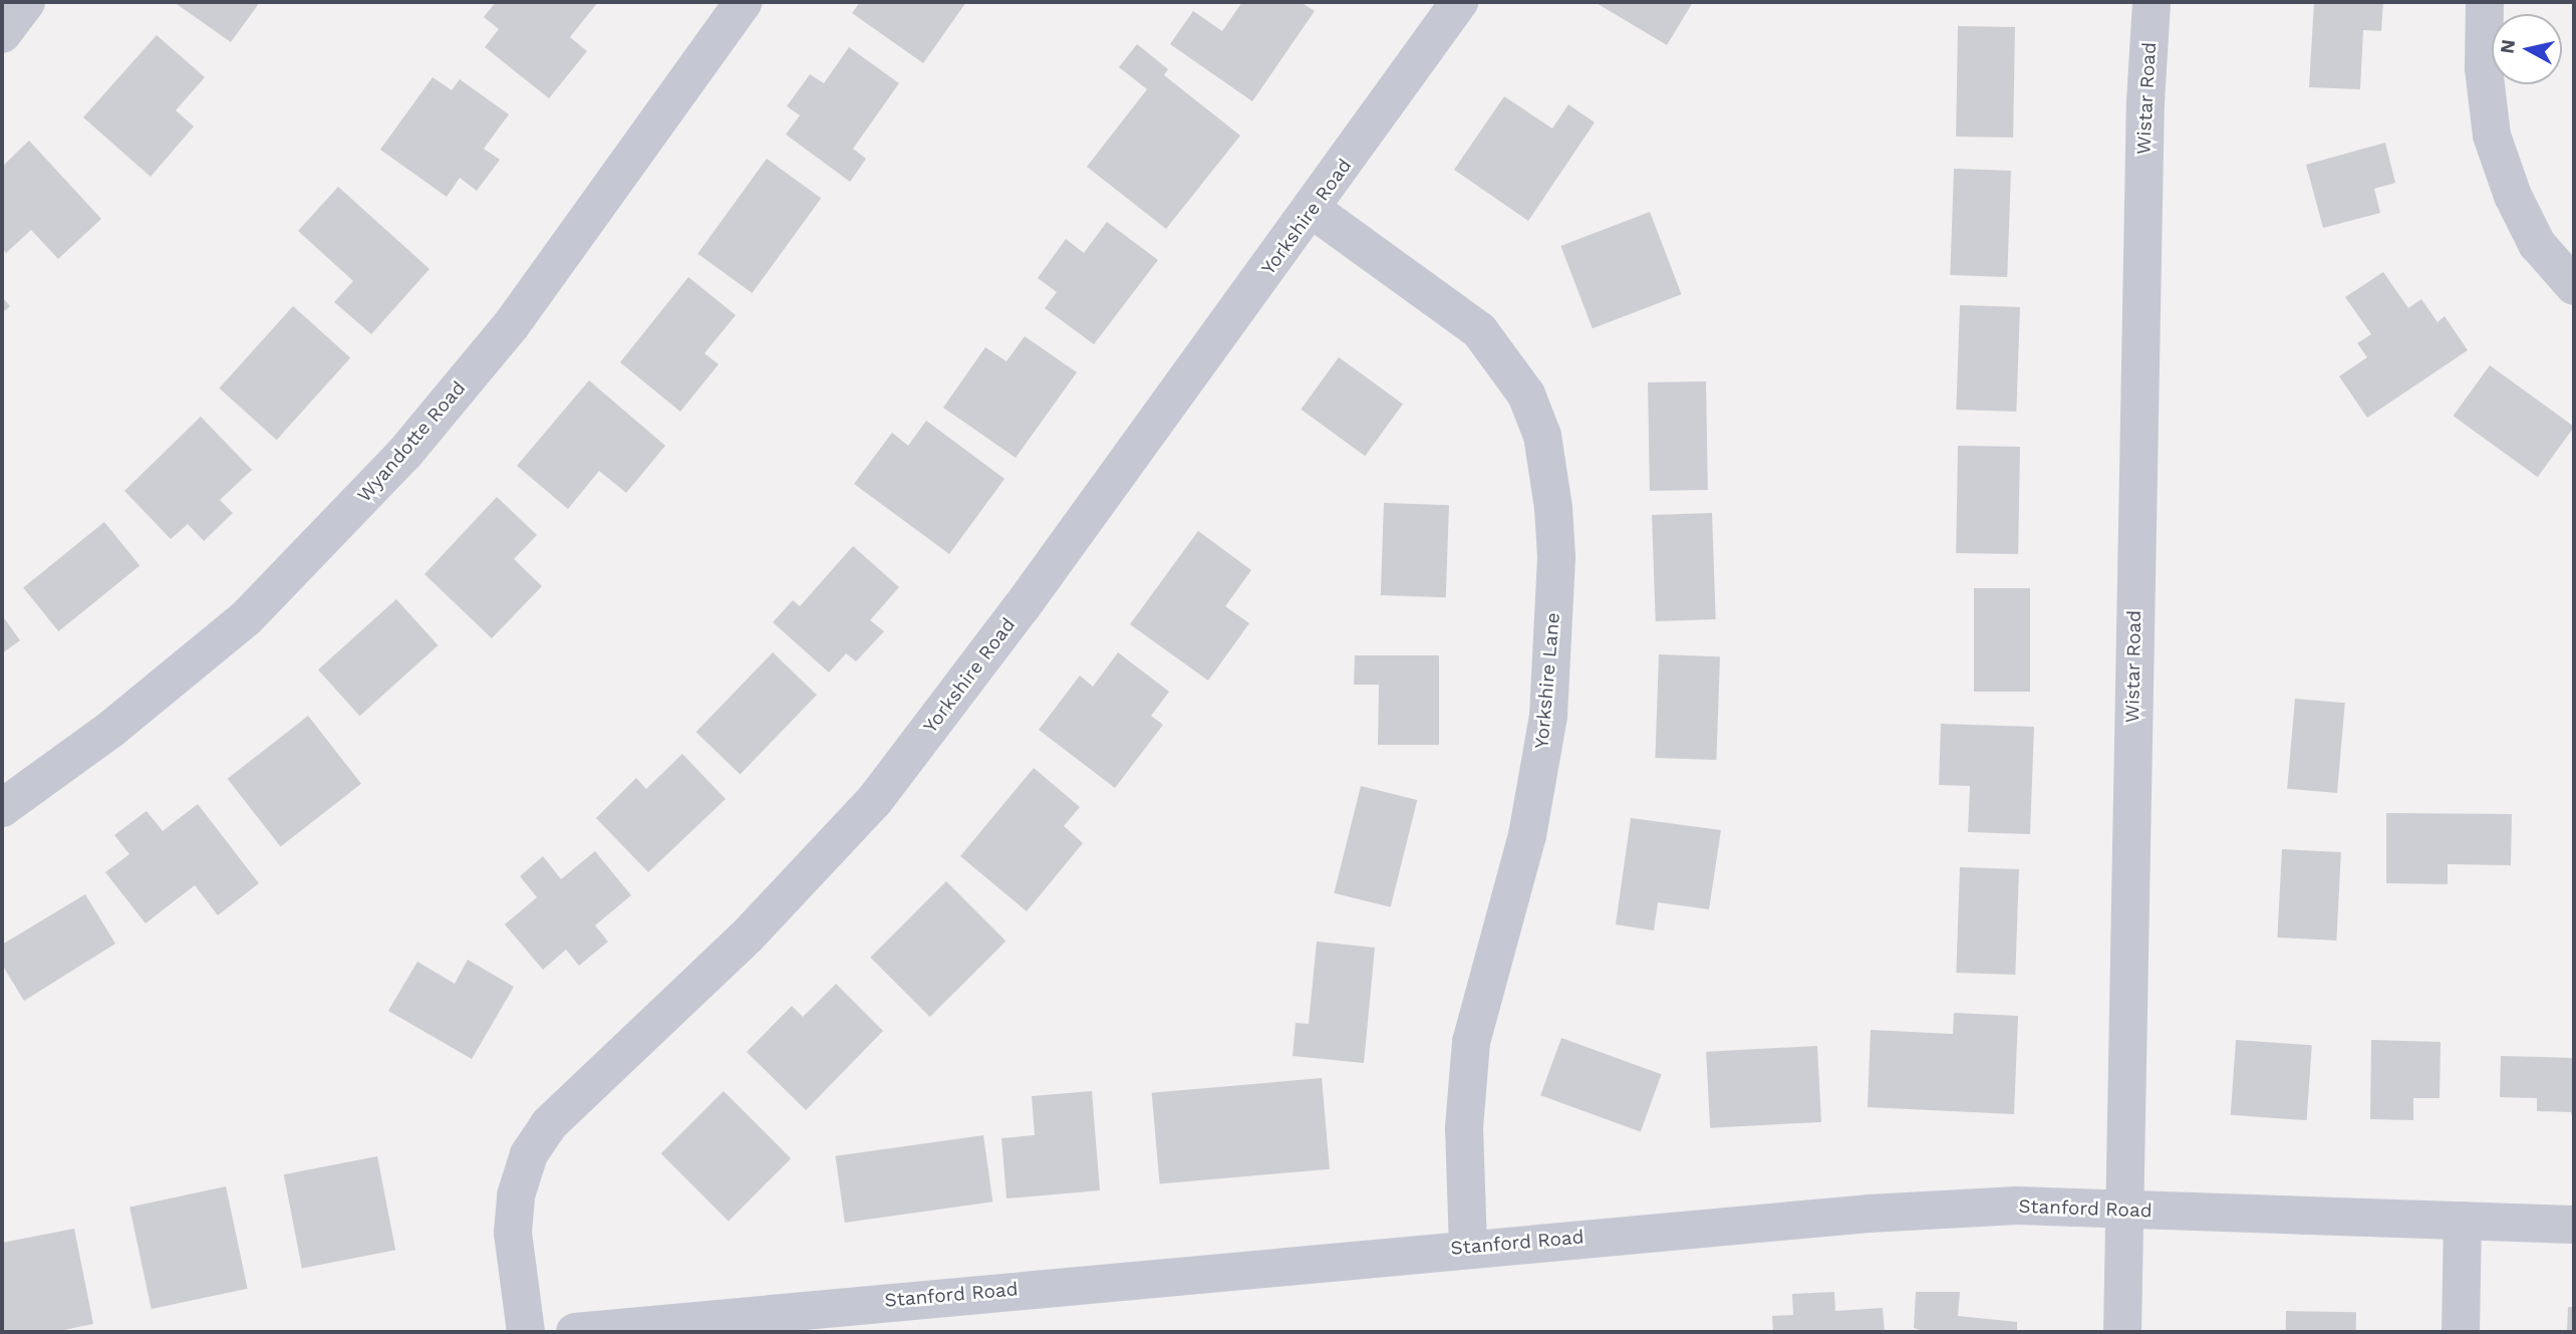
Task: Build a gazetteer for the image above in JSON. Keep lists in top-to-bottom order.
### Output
{
  "streets": {
    "street": [
      "Wistar Road",
      "Yorkshire Road",
      "Wyandotte Road",
      "Yorkshire Lane",
      "Stanford Road"
    ]
  },
  "crossings": [
    ["Wistar Road", "Stanford Road"],
    ["Yorkshire Road", "Yorkshire Lane"],
    ["Yorkshire Lane", "Stanford Road"]
  ],
  "north": "left"
}
